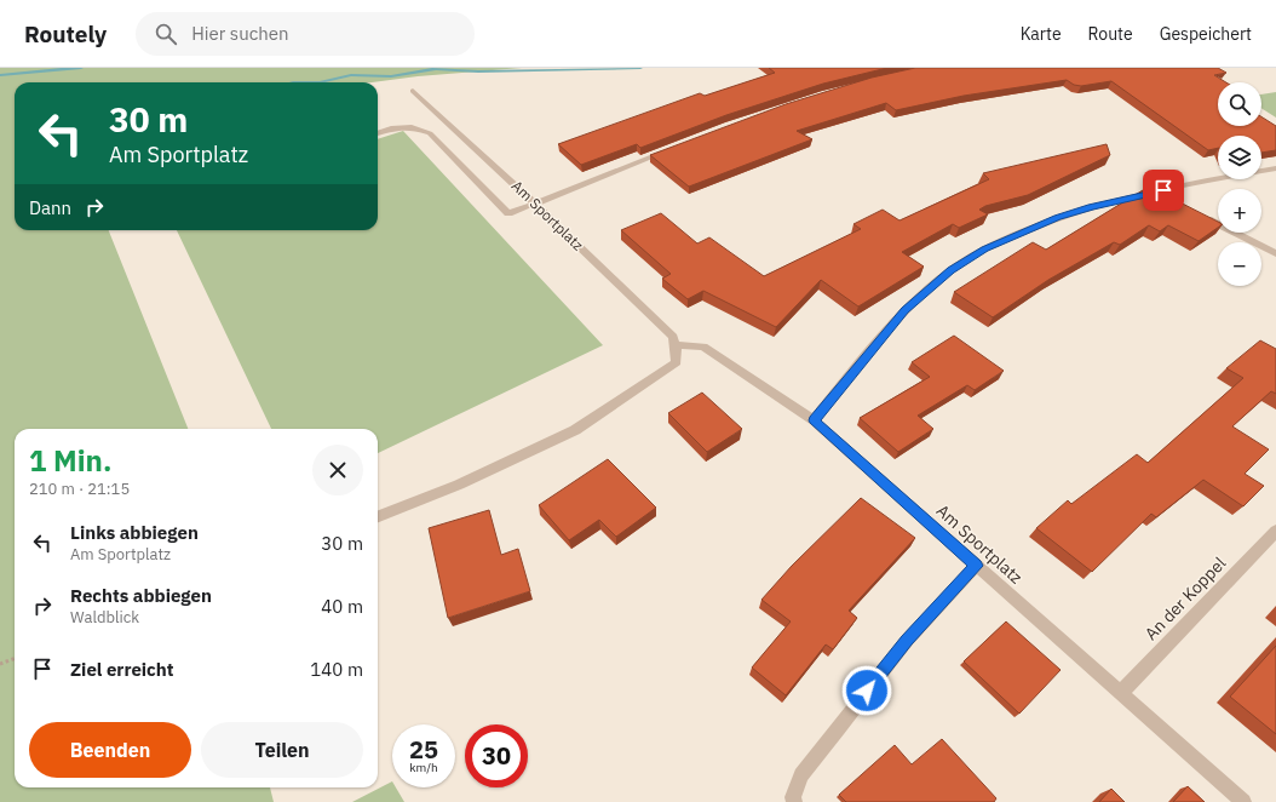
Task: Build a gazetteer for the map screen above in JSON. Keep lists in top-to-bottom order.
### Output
{
  "streets": {
    "street": ["Am Sportplatz", "An der Koppel"]
  },
  "crossings": [
    ["Am Sportplatz", "An der Koppel"]
  ],
  "page": {
    "header": "Routely",
    "search": "Hier suchen",
    "nav": ["Karte", "Route", "Gespeichert"],
    "map_buttons": ["+", "−"],
    "turn": ["30 m", "Am Sportplatz"],
    "then": "Dann",
    "heading": ["1 Min.", "210 m · 21:15"],
    "list": [
      {
        "name": "Links abbiegen",
        "note": "Am Sportplatz",
        "value": "30 m"
      },
      {
        "name": "Rechts abbiegen",
        "note": "Waldblick",
        "value": "40 m"
      },
      {
        "name": "Ziel erreicht",
        "value": "140 m"
      }
    ],
    "buttons": ["Beenden", "Teilen"],
    "speed": "25 km/h",
    "limit": "30"
  }
}
